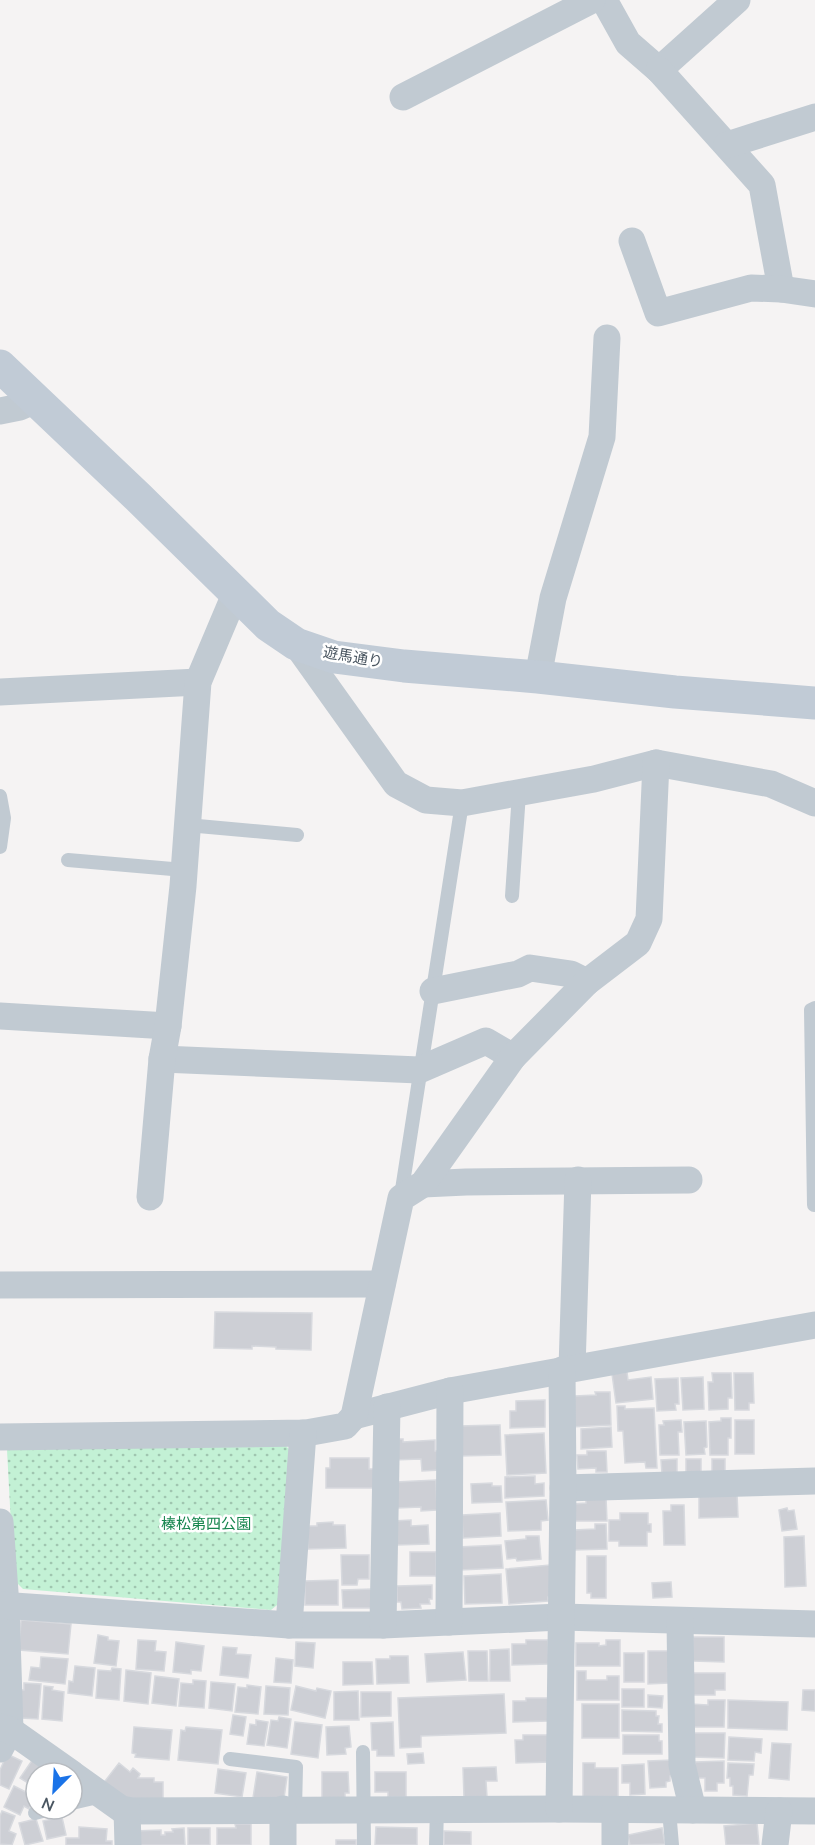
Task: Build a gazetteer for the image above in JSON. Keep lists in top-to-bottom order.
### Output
{
  "streets": {
    "street": ["遊馬通り"]
  },
  "parks": ["榛松第四公園"],
  "north": "bottom left"
}
